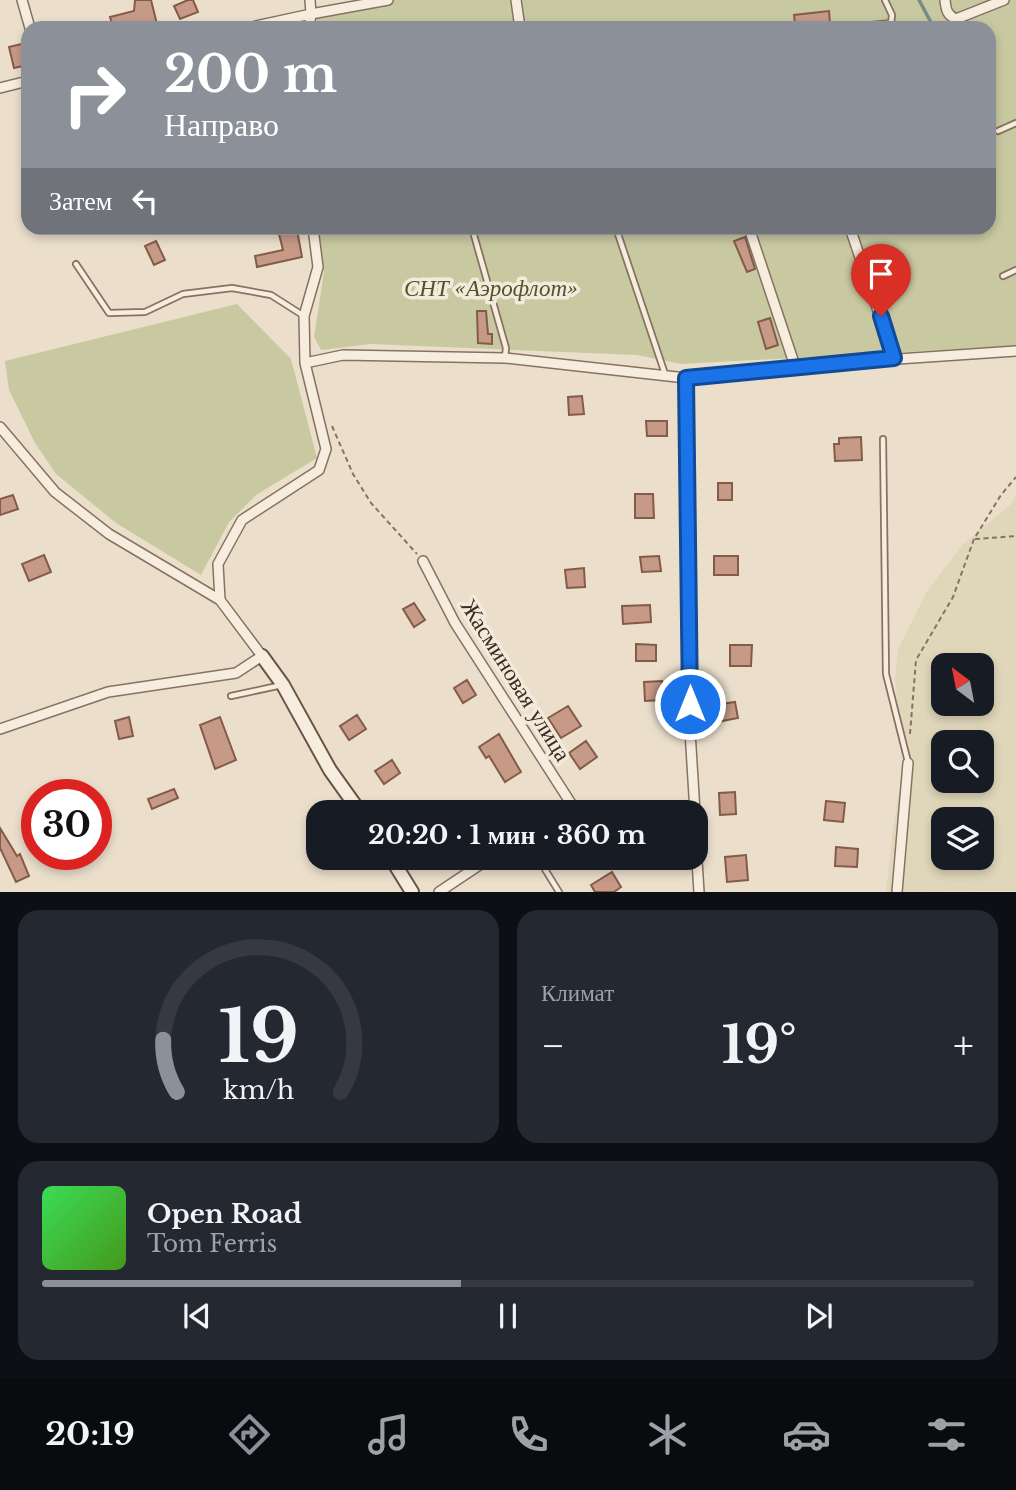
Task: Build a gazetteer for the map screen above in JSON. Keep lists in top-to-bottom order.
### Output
{
  "streets": {
    "street": ["Жасминовая улица"]
  },
  "parks": ["СНТ «Аэрофлот»"],
  "north": "top left",
  "page": {
    "turn": ["200 m", "Направо"],
    "then": "Затем",
    "limit": "30",
    "trip": "20:20 · 1 мин · 360 m",
    "tile": "Климат",
    "heat": ["−", "19°", "+"],
    "song": ["Open Road", "Tom Ferris"],
    "tabs": "20:19",
    "gauge": ["19", "km/h"]
  }
}
